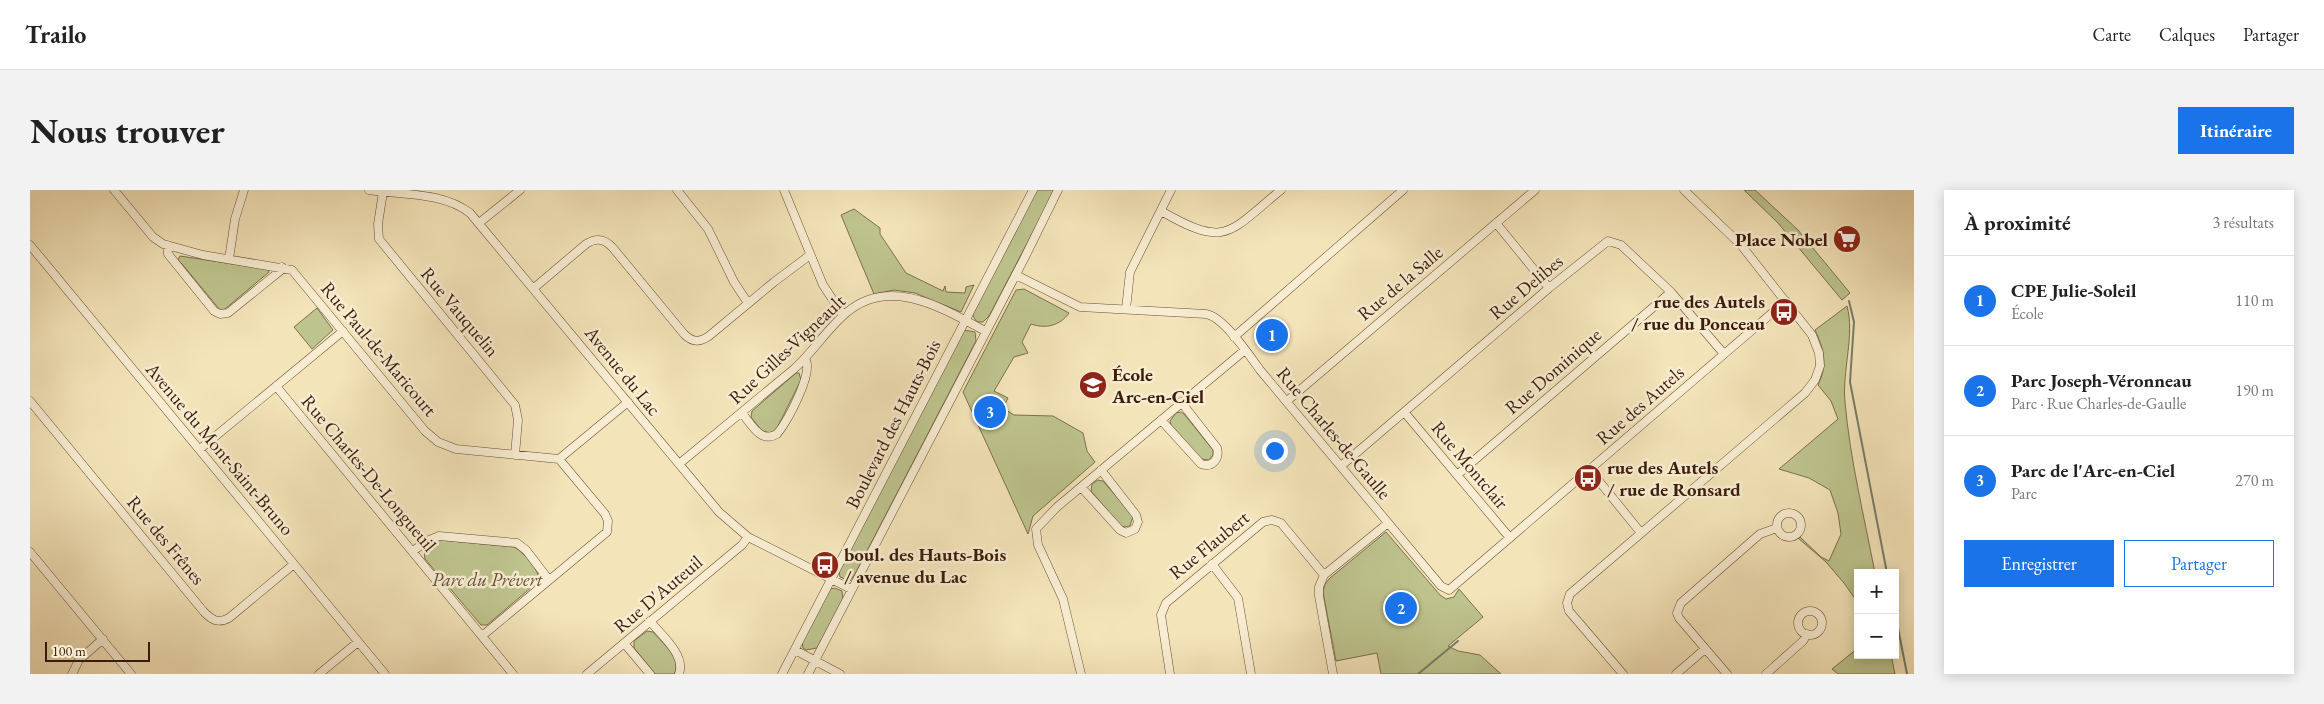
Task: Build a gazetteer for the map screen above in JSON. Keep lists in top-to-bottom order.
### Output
{
  "streets": {
    "street": [
      "Rue de la Salle",
      "Rue Delibes",
      "Rue Vauquelin",
      "Rue Paul-de-Maricourt",
      "Rue Gilles-Vigneault",
      "Avenue du Lac",
      "Rue Dominique",
      "Rue des Autels",
      "Boulevard des Hauts-Bois",
      "Rue Charles-de-Gaulle",
      "Avenue du Mont-Saint-Bruno",
      "Rue Montclair",
      "Rue Charles-De-Longueuil",
      "Rue des Frênes",
      "Rue Flaubert",
      "Rue D'Auteuil"
    ]
  },
  "crossings": [
    ["Rue de la Salle", "Rue Charles-de-Gaulle"],
    ["Rue Delibes", "Rue Dominique"],
    ["Rue Delibes", "Rue des Autels"],
    ["Rue Delibes", "Rue Charles-de-Gaulle"],
    ["Rue Delibes", "Rue Montclair"],
    ["Rue Vauquelin", "Rue Paul-de-Maricourt"],
    ["Rue Vauquelin", "Avenue du Lac"],
    ["Rue Gilles-Vigneault", "Avenue du Lac"],
    ["Rue Gilles-Vigneault", "Boulevard des Hauts-Bois"],
    ["Avenue du Lac", "Boulevard des Hauts-Bois"],
    ["Avenue du Lac", "Rue D'Auteuil"],
    ["Rue Dominique", "Rue Montclair"],
    ["Rue des Autels", "Rue Charles-de-Gaulle"],
    ["Rue des Autels", "Rue Montclair"],
    ["Boulevard des Hauts-Bois", "Rue Charles-de-Gaulle"],
    ["Avenue du Mont-Saint-Bruno", "Rue des Frênes"]
  ],
  "parks": ["Parc du Prévert"],
  "places": {
    "supermarket": ["Place Nobel"],
    "bus stop": ["rue des Autels / rue du Ponceau", "rue des Autels / rue de Ronsard", "boul. des Hauts-Bois / avenue du Lac"],
    "school or university": ["École Arc-en-Ciel"]
  },
  "scale_bar": "100 m",
  "page": {
    "header": "Trailo",
    "nav": ["Carte", "Calques", "Partager"],
    "buttons": [
      "Itinéraire",
      ["Enregistrer", "Partager"]
    ],
    "title": "Nous trouver",
    "heading": ["À proximité", "3 résultats"],
    "list": [
      {
        "mark": "1",
        "name": "CPE Julie-Soleil",
        "note": "École",
        "value": "110 m"
      },
      {
        "mark": "2",
        "name": "Parc Joseph-Véronneau",
        "note": "Parc · Rue Charles-de-Gaulle",
        "value": "190 m"
      },
      {
        "mark": "3",
        "name": "Parc de l'Arc-en-Ciel",
        "note": "Parc",
        "value": "270 m"
      }
    ],
    "pins": ["1", "3", "2"],
    "map_buttons": ["+", "−"],
    "scale": "100 m"
  }
}
